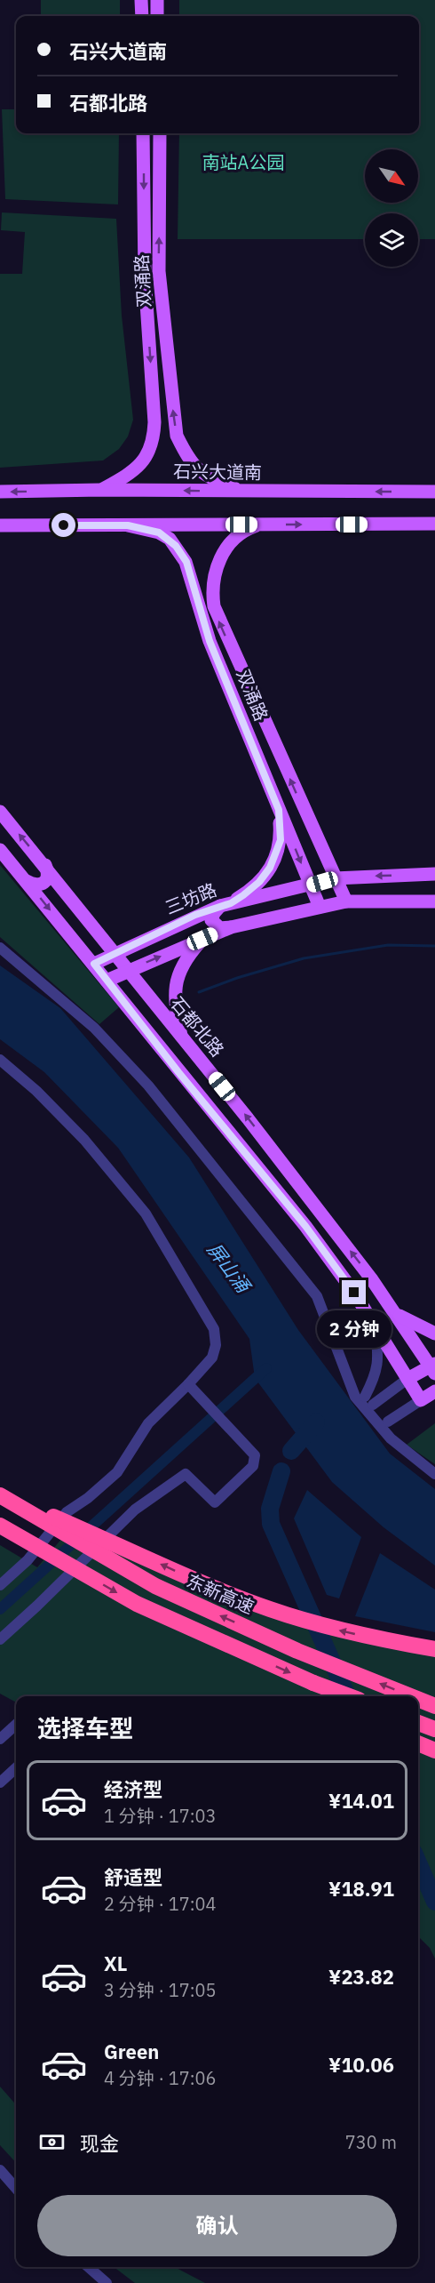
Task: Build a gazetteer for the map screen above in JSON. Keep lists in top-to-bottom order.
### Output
{
  "streets": {
    "highway": ["东新高速"],
    "main road": [
      "双涌路",
      "石兴大道南",
      "三坊路",
      "石都北路"
    ]
  },
  "crossings": [
    ["双涌路", "石兴大道南"],
    ["双涌路", "三坊路"],
    ["三坊路", "石都北路"]
  ],
  "water": ["屏山涌"],
  "parks": ["南站A公园"],
  "north": "bottom right",
  "page": {
    "banner": ["石兴大道南", "石都北路"],
    "bubble": "2 分钟",
    "heading": "选择车型",
    "list": [
      {
        "name": "经济型",
        "note": "1 分钟 · 17:03",
        "value": "¥14.01"
      },
      {
        "name": "舒适型",
        "note": "2 分钟 · 17:04",
        "value": "¥18.91"
      },
      {
        "name": "XL",
        "note": "3 分钟 · 17:05",
        "value": "¥23.82"
      },
      {
        "name": "Green",
        "note": "4 分钟 · 17:06",
        "value": "¥10.06"
      }
    ],
    "pay": ["现金", "730 m"],
    "buttons": "确认"
  }
}
